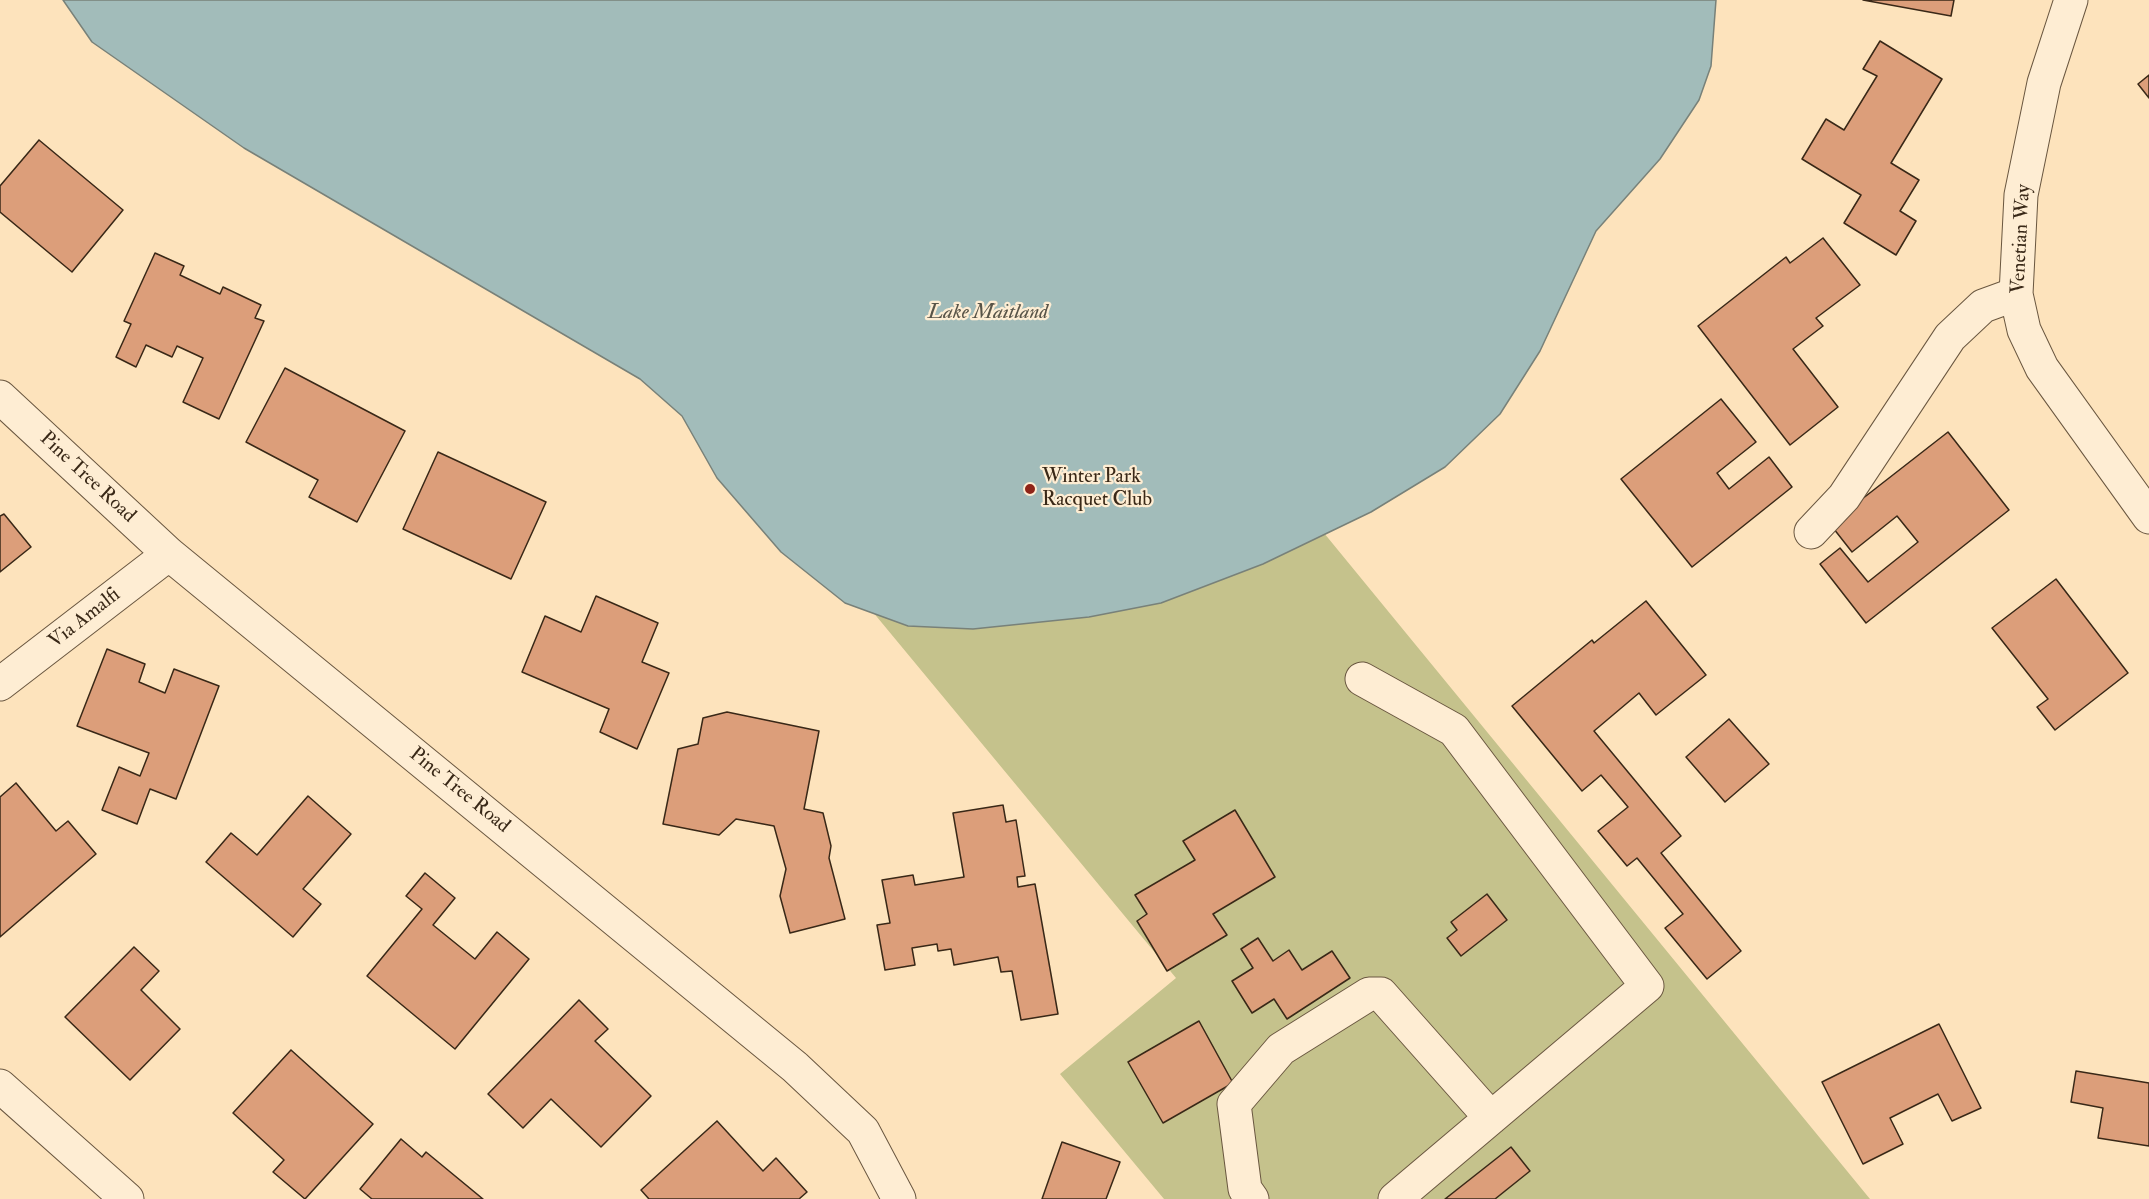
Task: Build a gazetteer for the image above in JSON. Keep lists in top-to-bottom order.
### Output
{
  "streets": {
    "street": ["Venetian Way", "Pine Tree Road", "Via Amalfi"]
  },
  "crossings": [
    ["Pine Tree Road", "Via Amalfi"]
  ],
  "water": ["Lake Maitland"],
  "places": ["Winter Park Racquet Club"]
}
